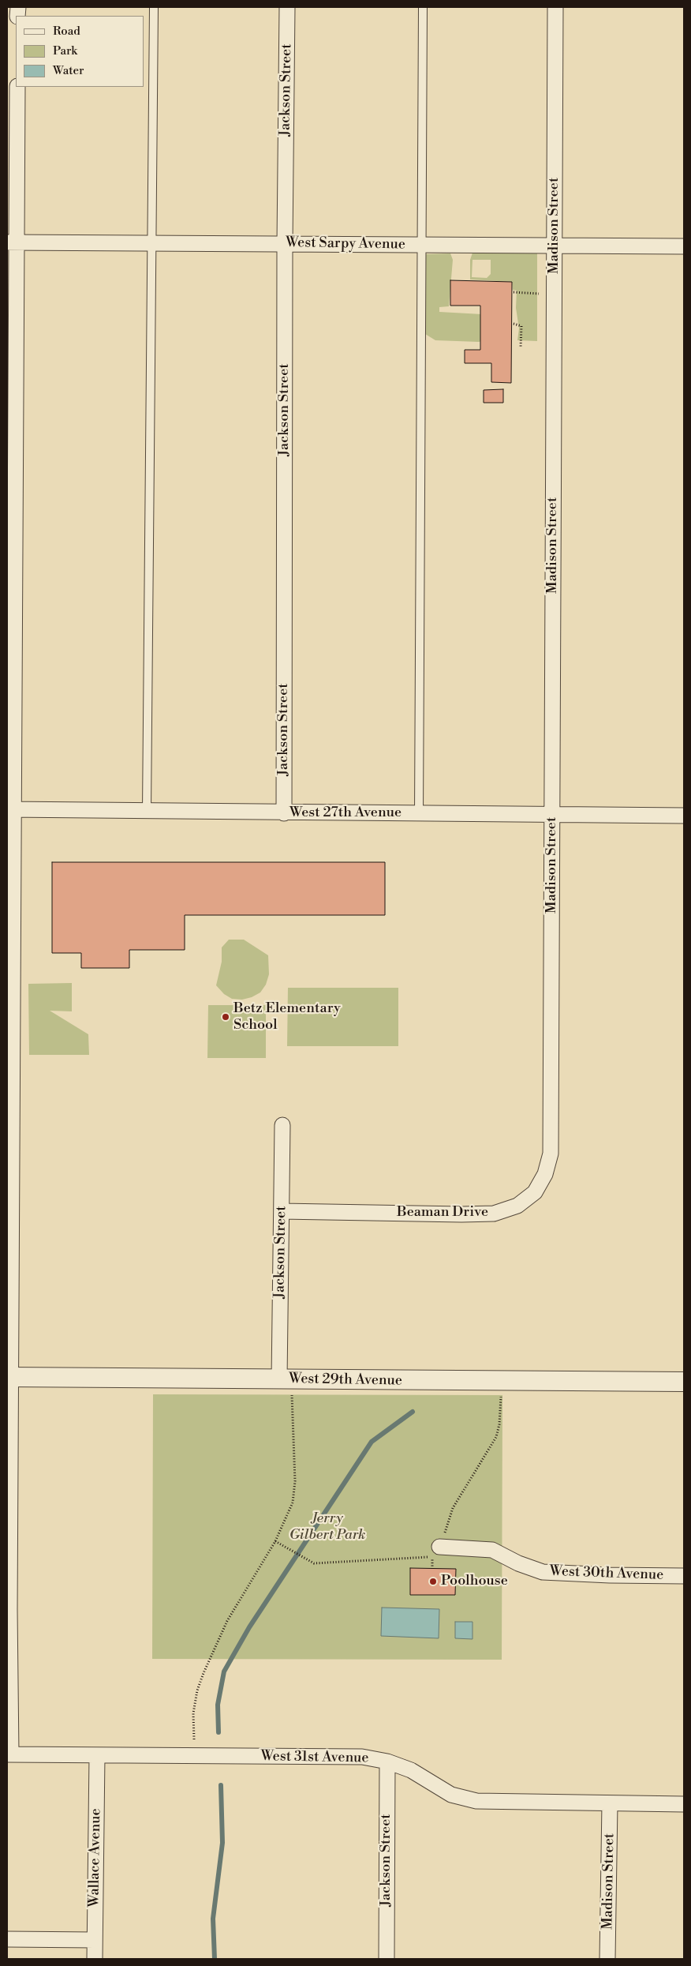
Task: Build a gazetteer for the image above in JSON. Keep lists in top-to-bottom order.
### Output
{
  "streets": {
    "street": [
      "Jackson Street",
      "Madison Street",
      "West Sarpy Avenue",
      "West 27th Avenue",
      "Beaman Drive",
      "West 29th Avenue",
      "West 30th Avenue",
      "West 31st Avenue",
      "Wallace Avenue"
    ]
  },
  "crossings": [
    ["Jackson Street", "West Sarpy Avenue"],
    ["Jackson Street", "West 27th Avenue"],
    ["Jackson Street", "Beaman Drive"],
    ["Jackson Street", "West 29th Avenue"],
    ["Jackson Street", "West 31st Avenue"],
    ["Madison Street", "West Sarpy Avenue"],
    ["Madison Street", "West 27th Avenue"],
    ["Madison Street", "Beaman Drive"],
    ["Madison Street", "West 31st Avenue"],
    ["West 31st Avenue", "Wallace Avenue"]
  ],
  "parks": ["Jerry Gilbert Park"],
  "places": ["Betz Elementary School", "Poolhouse"],
  "legend": ["Road", "Park", "Water"]
}
